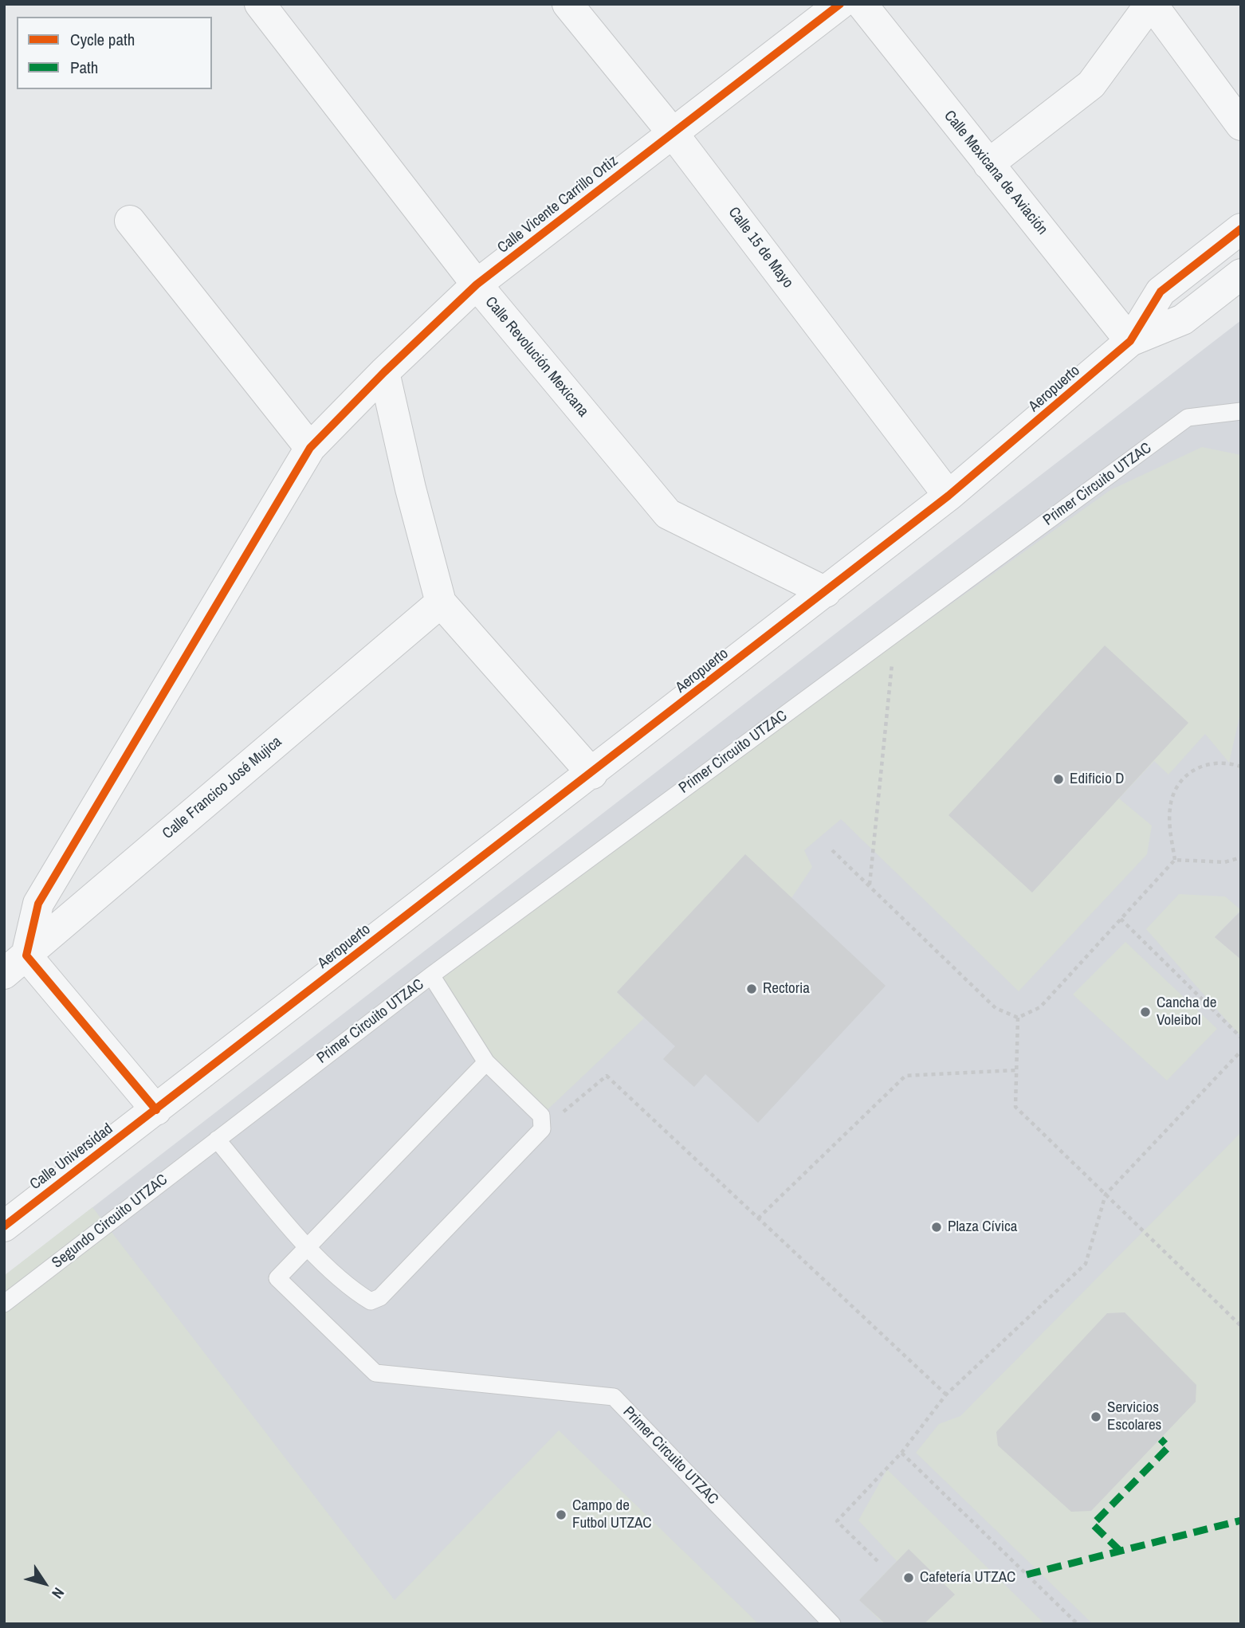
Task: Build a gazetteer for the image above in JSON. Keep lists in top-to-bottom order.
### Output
{
  "streets": {
    "street": [
      "Calle Mexicana de Aviación",
      "Calle Vicente Carrillo Ortiz",
      "Calle 15 de Mayo",
      "Calle Revolución Mexicana",
      "Aeropuerto",
      "Calle Francico José Mujica",
      "Calle Universidad"
    ],
    "lane": ["Primer Circuito UTZAC", "Segundo Circuito UTZAC"]
  },
  "crossings": [
    ["Calle Mexicana de Aviación", "Aeropuerto"],
    ["Calle Vicente Carrillo Ortiz", "Calle 15 de Mayo"],
    ["Calle Vicente Carrillo Ortiz", "Calle Revolución Mexicana"],
    ["Calle Vicente Carrillo Ortiz", "Calle Francico José Mujica"],
    ["Calle 15 de Mayo", "Aeropuerto"],
    ["Calle Revolución Mexicana", "Aeropuerto"],
    ["Aeropuerto", "Calle Universidad"],
    ["Primer Circuito UTZAC", "Segundo Circuito UTZAC"]
  ],
  "places": [
    "Edificio D",
    "Rectoria",
    "Cancha de Voleibol",
    "Plaza Cívica",
    "Servicios Escolares",
    "Campo de Futbol UTZAC",
    "Cafetería UTZAC"
  ],
  "legend": ["Cycle path", "Path"],
  "north": "bottom right"
}
